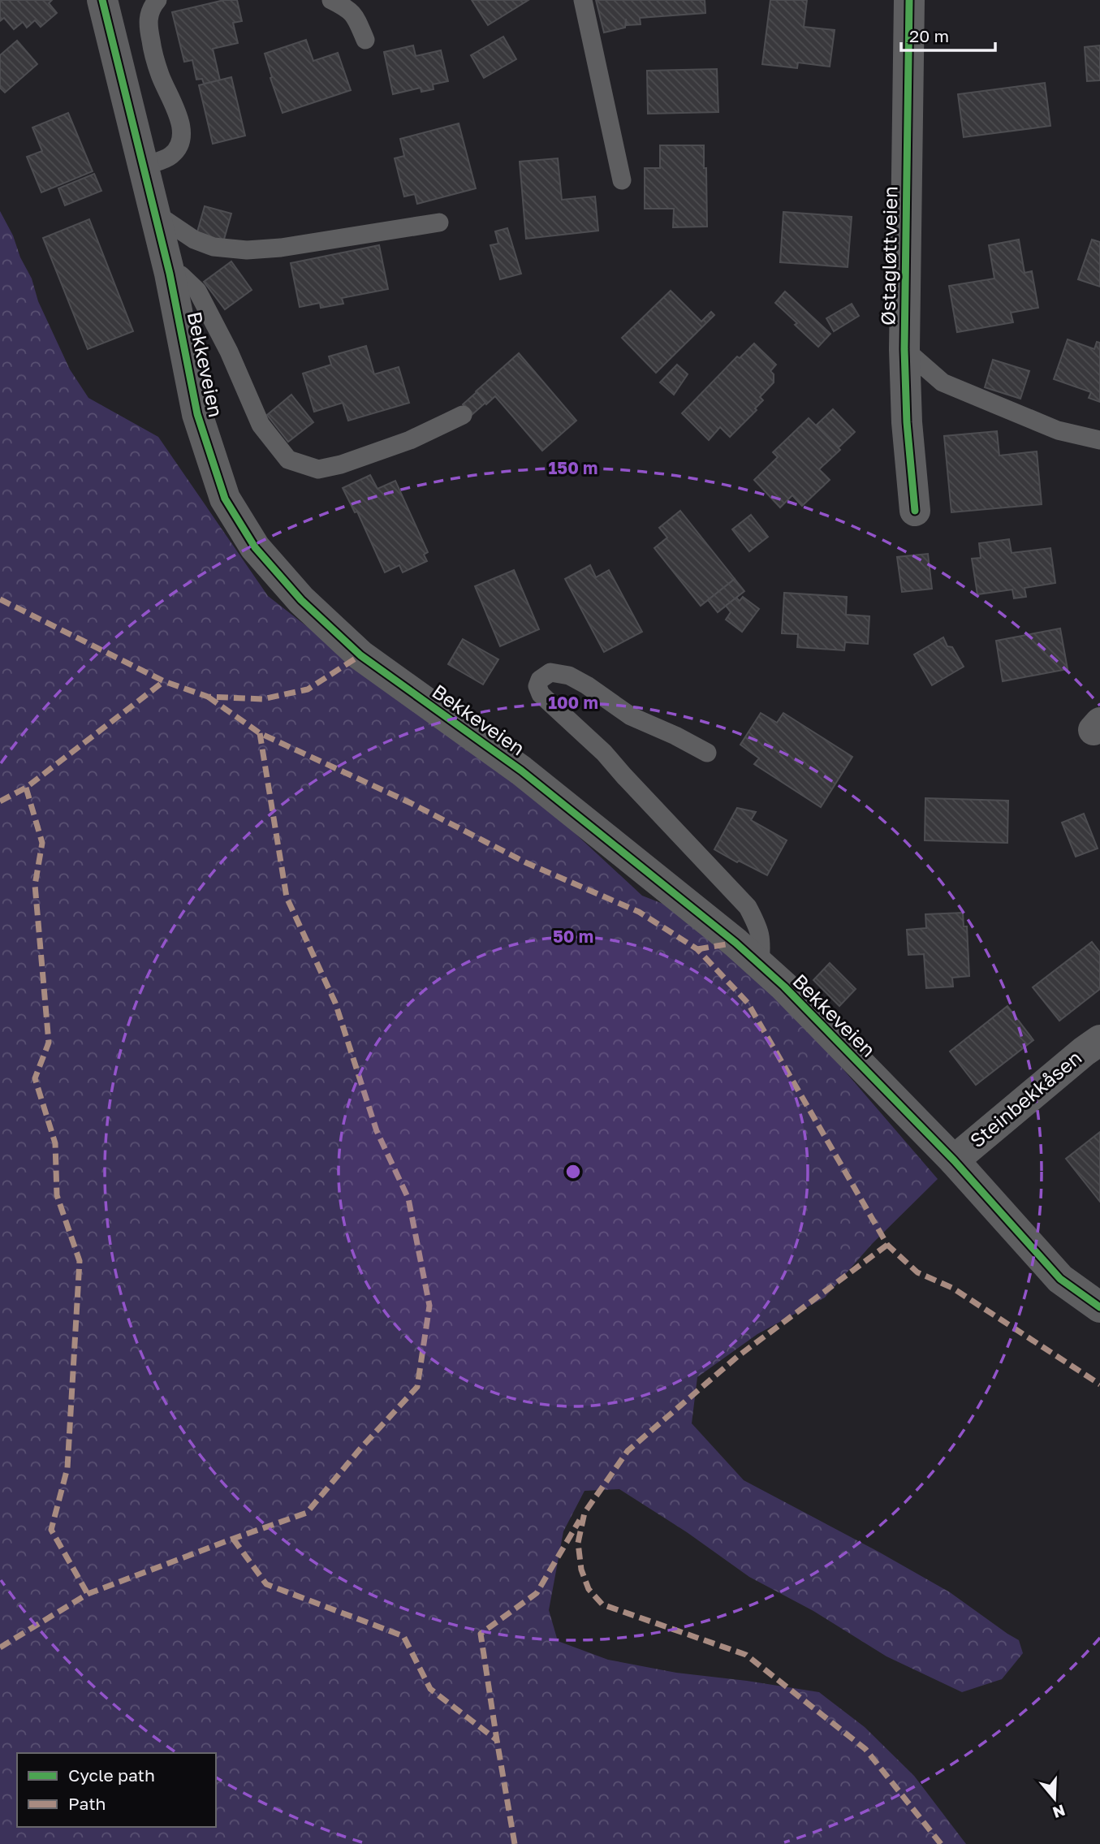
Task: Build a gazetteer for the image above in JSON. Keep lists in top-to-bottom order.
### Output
{
  "streets": {
    "street": ["Østagløttveien", "Bekkeveien", "Steinbekkåsen"]
  },
  "crossings": [
    ["Bekkeveien", "Steinbekkåsen"]
  ],
  "legend": ["Cycle path", "Path"],
  "scale_bar": "20 m",
  "north": "bottom",
  "rings": ["150 m", "100 m", "50 m"]
}
